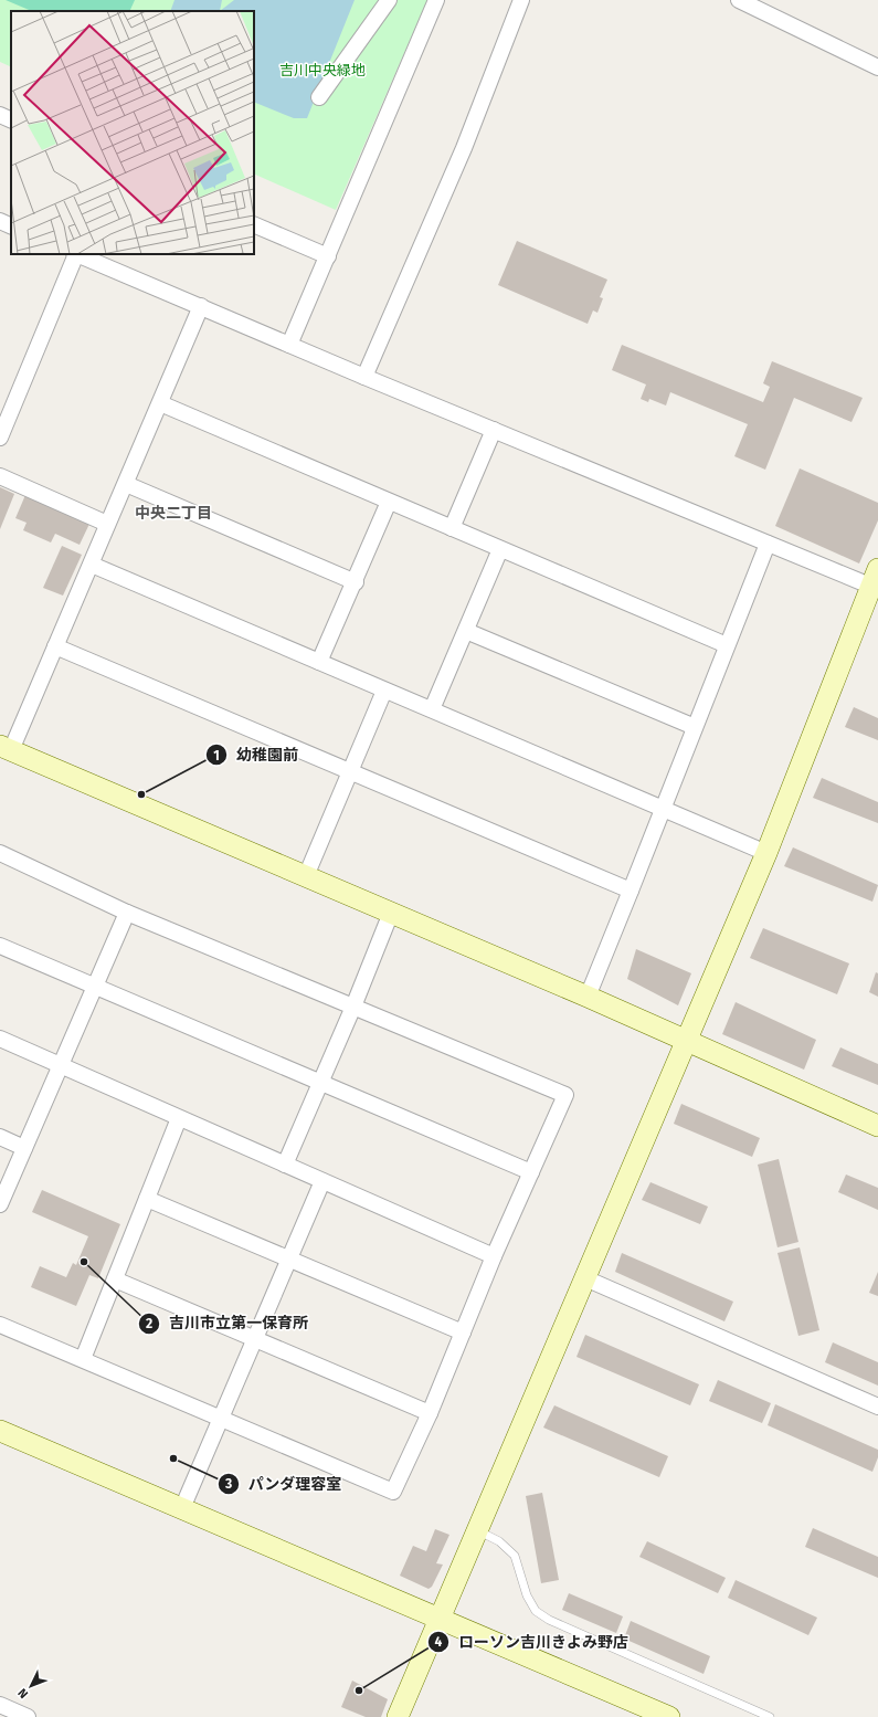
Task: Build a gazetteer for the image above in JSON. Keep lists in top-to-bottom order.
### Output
{
  "districts": ["中央二丁目"],
  "parks": ["吉川中央緑地"],
  "places": [
    "幼稚園前",
    "吉川市立第一保育所",
    "パンダ理容室",
    "ローソン吉川きよみ野店"
  ],
  "north": "bottom left"
}
